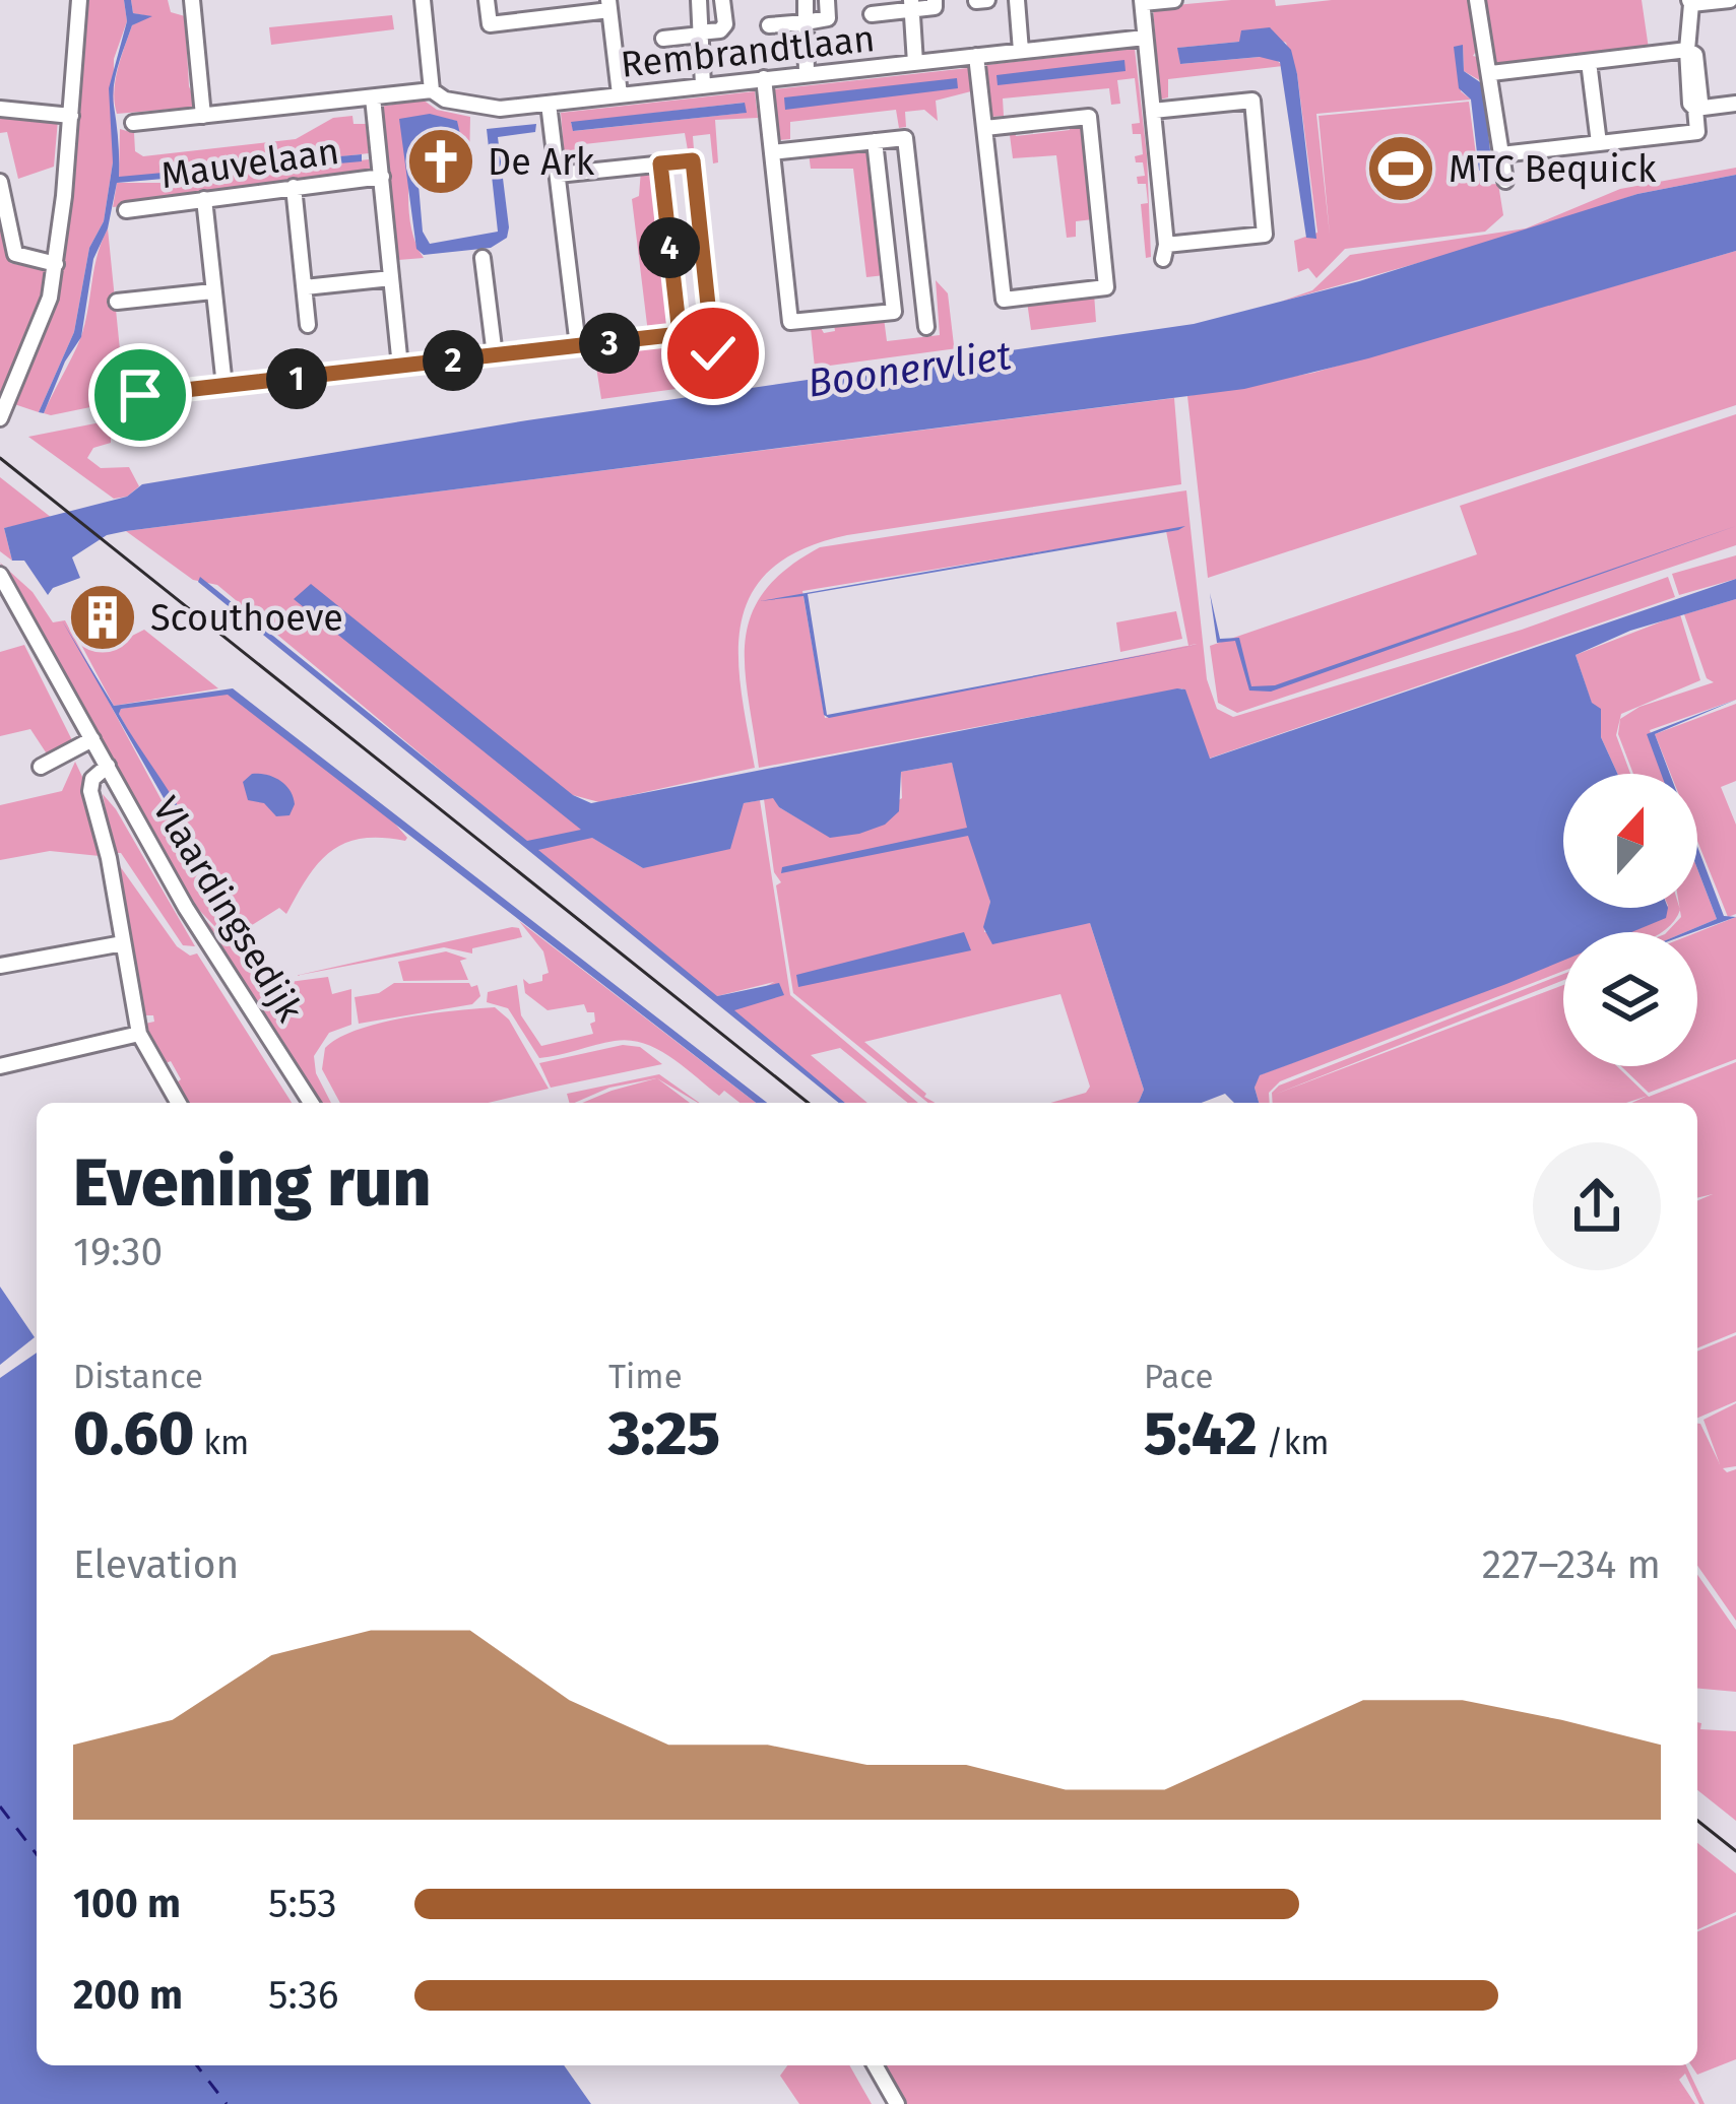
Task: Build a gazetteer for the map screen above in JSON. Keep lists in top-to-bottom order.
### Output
{
  "streets": {
    "street": ["Rembrandtlaan", "Mauvelaan", "Vlaardingsedijk"]
  },
  "water": ["Boonervliet"],
  "places": {
    "church": ["De Ark"],
    "sports": ["MTC Bequick"],
    "building": ["Scouthoeve"]
  },
  "north": "top",
  "page": {
    "pins": [
      "4",
      "3",
      "2",
      "1"
    ],
    "heading": ["Evening run", "19:30"],
    "stats": [
      ["Distance", "0.60 km"],
      ["Time", "3:25"],
      ["Pace", "5:42 /km"]
    ],
    "chart": ["Elevation", "227–234 m"],
    "list": [
      {
        "name": "100 m",
        "note": "5:53"
      },
      {
        "name": "200 m",
        "note": "5:36"
      }
    ]
  }
}
